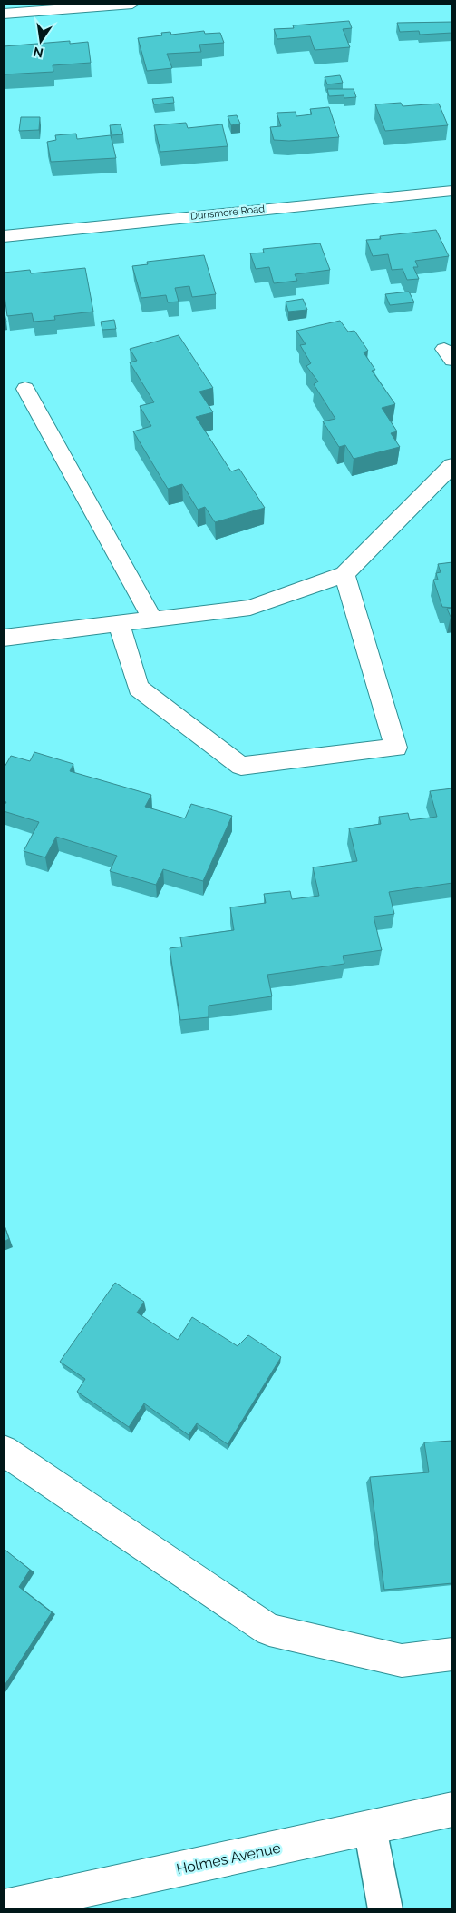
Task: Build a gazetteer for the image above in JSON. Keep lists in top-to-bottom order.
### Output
{
  "streets": {
    "street": ["Dunsmore Road", "Holmes Avenue"]
  },
  "north": "bottom"
}
